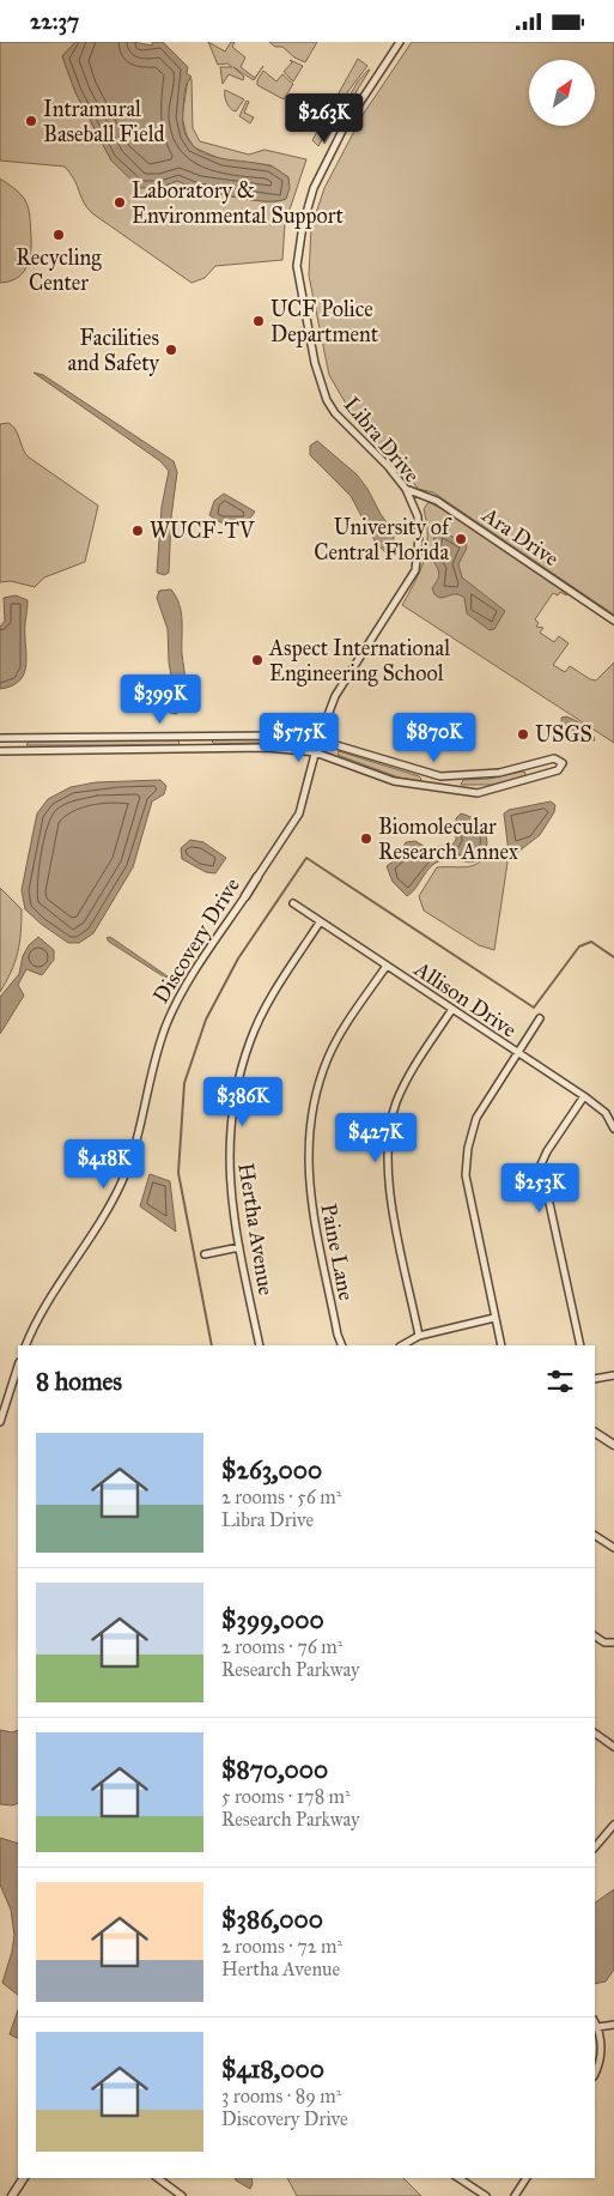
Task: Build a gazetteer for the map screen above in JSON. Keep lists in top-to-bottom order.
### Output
{
  "streets": {
    "street": [
      "Libra Drive",
      "Ara Drive",
      "Discovery Drive",
      "Allison Drive",
      "Hertha Avenue",
      "Paine Lane"
    ]
  },
  "crossings": [
    ["Libra Drive", "Ara Drive"],
    ["Libra Drive", "Discovery Drive"],
    ["Allison Drive", "Hertha Avenue"],
    ["Allison Drive", "Paine Lane"]
  ],
  "places": [
    "Intramural Baseball Field",
    "Laboratory & Environmental Support",
    "Recycling Center",
    "UCF Police Department",
    "Facilities and Safety",
    "WUCF-TV",
    "University of Central Florida",
    "Aspect International Engineering School",
    "USGS",
    "Biomolecular Research Annex"
  ],
  "north": "top right",
  "page": {
    "status": "22:37",
    "price": [
      "$263K",
      "$399K",
      "$575K",
      "$870K",
      "$386K",
      "$427K",
      "$418K",
      "$253K"
    ],
    "heading": "8 homes",
    "list": [
      {
        "name": "$263,000",
        "note": "2 rooms · 56 m² · Libra Drive"
      },
      {
        "name": "$399,000",
        "note": "2 rooms · 76 m² · Research Parkway"
      },
      {
        "name": "$870,000",
        "note": "5 rooms · 178 m² · Research Parkway"
      },
      {
        "name": "$386,000",
        "note": "2 rooms · 72 m² · Hertha Avenue"
      },
      {
        "name": "$418,000",
        "note": "3 rooms · 89 m² · Discovery Drive"
      }
    ]
  }
}
